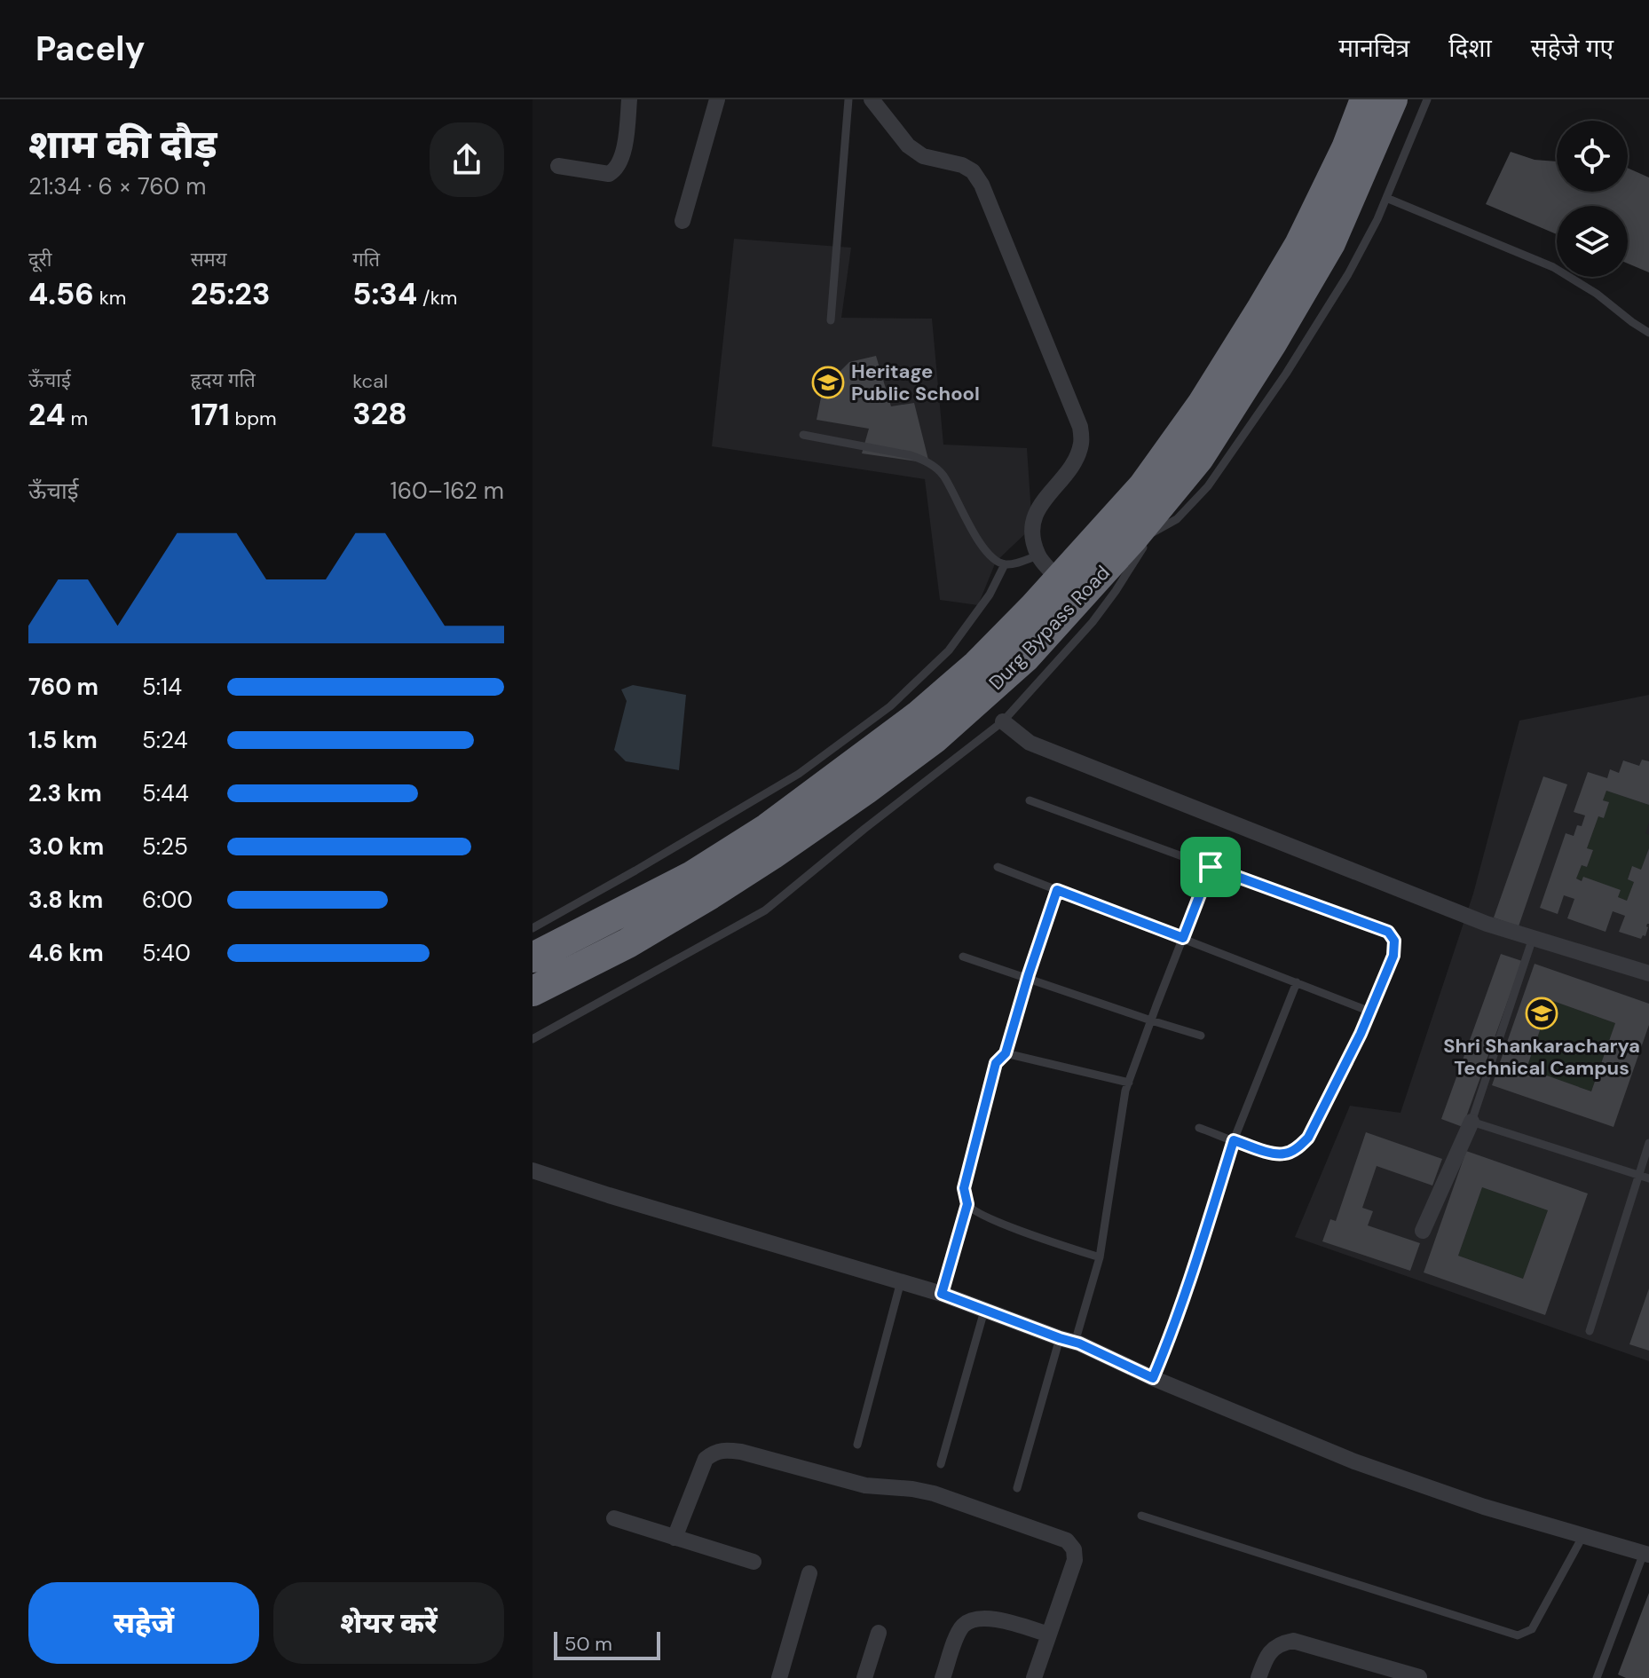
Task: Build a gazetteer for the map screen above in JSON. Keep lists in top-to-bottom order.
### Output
{
  "streets": {
    "highway": ["Durg Bypass Road"]
  },
  "places": {
    "school or university": ["Heritage Public School", "Shri Shankaracharya Technical Campus"]
  },
  "scale_bar": "50 m",
  "page": {
    "header": "Pacely",
    "nav": ["मानचित्र", "दिशा", "सहेजे गए"],
    "heading": ["शाम की दौड़", "21:34 · 6 × 760 m"],
    "stats": [
      ["दूरी", "4.56 km"],
      ["समय", "25:23"],
      ["गति", "5:34 /km"],
      ["ऊँचाई", "24 m"],
      ["हृदय गति", "171 bpm"],
      ["kcal", "328"]
    ],
    "chart": ["ऊँचाई", "160–162 m"],
    "list": [
      {
        "name": "760 m",
        "note": "5:14"
      },
      {
        "name": "1.5 km",
        "note": "5:24"
      },
      {
        "name": "2.3 km",
        "note": "5:44"
      },
      {
        "name": "3.0 km",
        "note": "5:25"
      },
      {
        "name": "3.8 km",
        "note": "6:00"
      },
      {
        "name": "4.6 km",
        "note": "5:40"
      }
    ],
    "buttons": ["सहेजें", "शेयर करें"],
    "scale": "50 m"
  }
}
